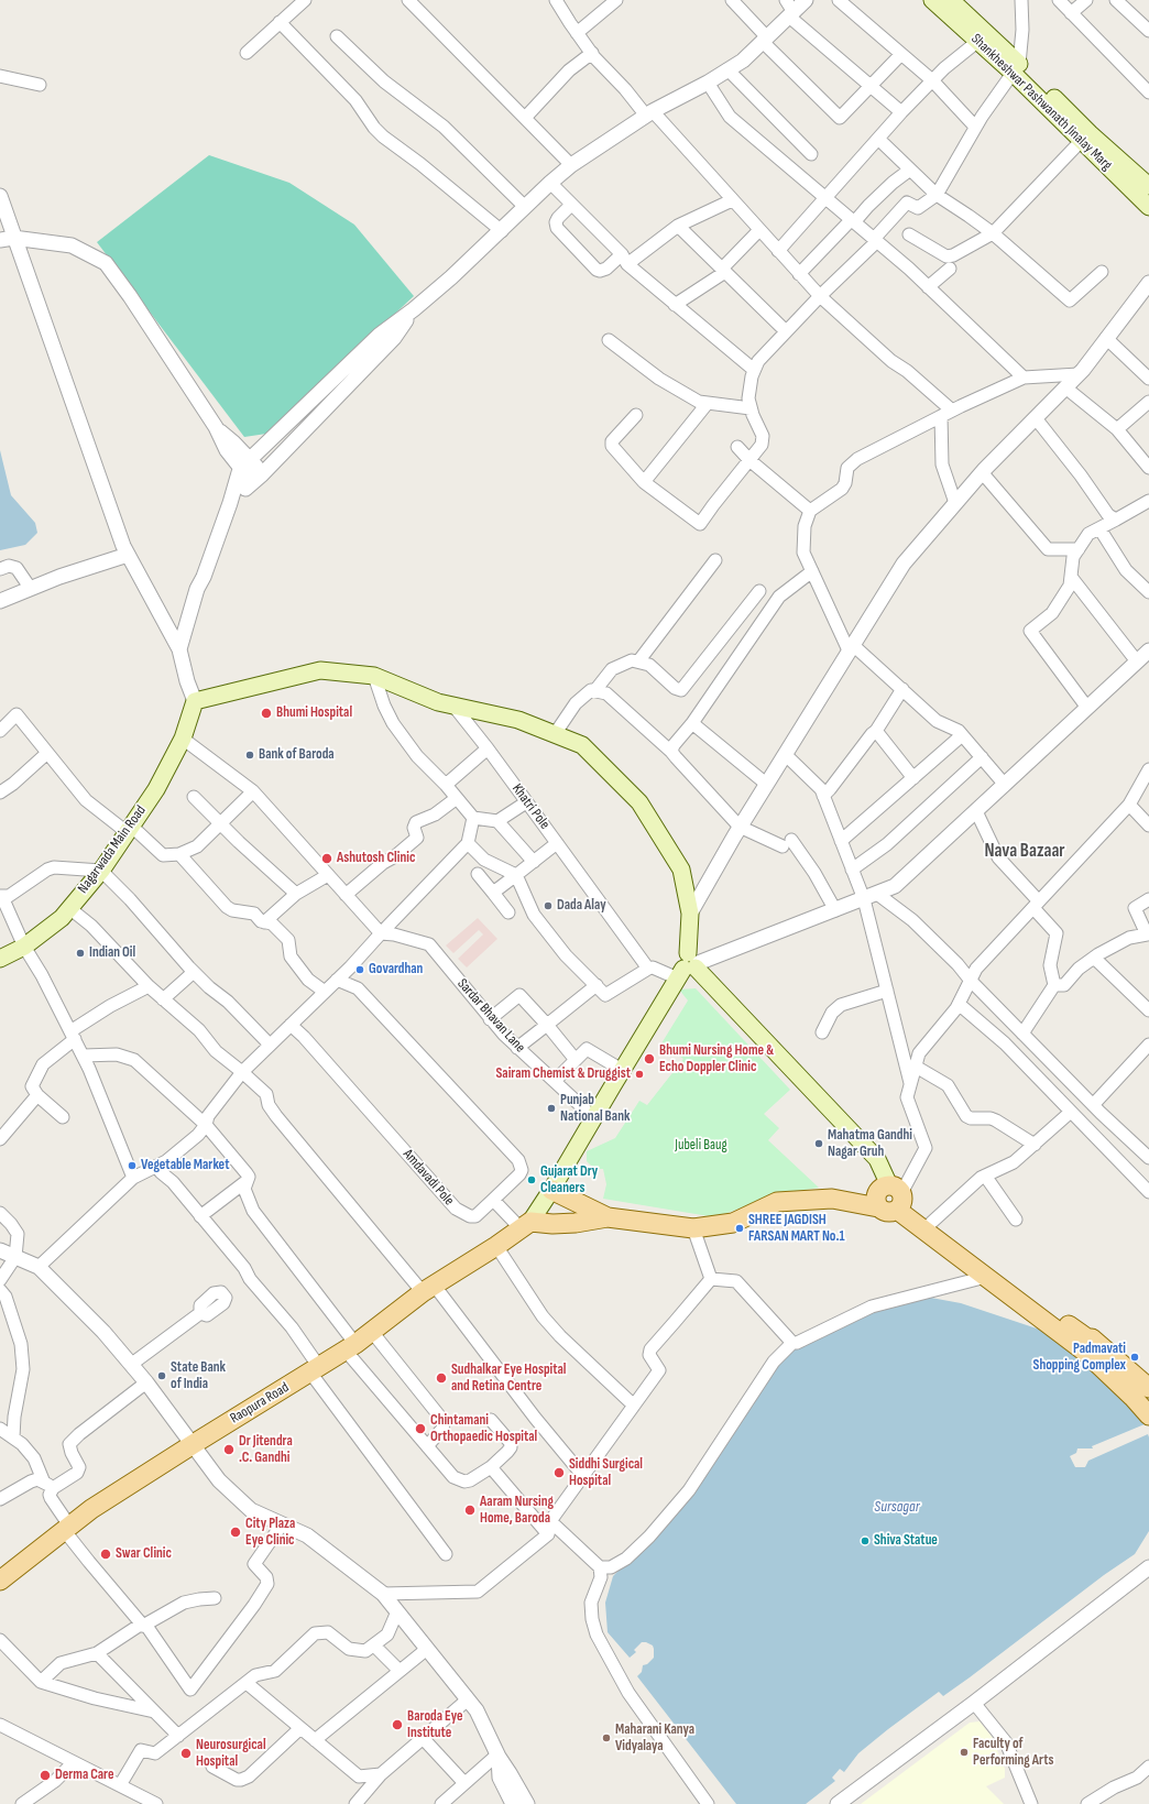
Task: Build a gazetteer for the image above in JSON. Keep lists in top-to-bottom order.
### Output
{
  "streets": {
    "main road": ["Shankheshwar Pashwanath Jinalay Marg", "Nagarwada Main Road", "Raopura Road"],
    "street": ["Khatri Pole", "Sardar Bhavan Lane", "Amdavadi Pole"]
  },
  "districts": ["Nava Bazaar"],
  "water": ["Sursagar"],
  "parks": ["Jubeli Baug"],
  "places": [
    "Bhumi Hospital",
    "Bank of Baroda",
    "Ashutosh Clinic",
    "Dada Alay",
    "Indian Oil",
    "Govardhan",
    "Bhumi Nursing Home & Echo Doppler Clinic",
    "Sairam Chemist & Druggist",
    "Punjab National Bank",
    "Mahatma Gandhi Nagar Gruh",
    "Vegetable Market",
    "Gujarat Dry Cleaners",
    "SHREE JAGDISH FARSAN MART No.1",
    "Padmavati Shopping Complex",
    "State Bank of India",
    "Sudhalkar Eye Hospital and Retina Centre",
    "Chintamani Orthopaedic Hospital",
    "Dr Jitendra .C. Gandhi",
    "Siddhi Surgical Hospital",
    "Aaram Nursing Home, Baroda",
    "City Plaza Eye Clinic",
    "Shiva Statue",
    "Swar Clinic",
    "Baroda Eye Institute",
    "Maharani Kanya Vidyalaya",
    "Faculty of Performing Arts",
    "Neurosurgical Hospital",
    "Derma Care"
  ]
}
